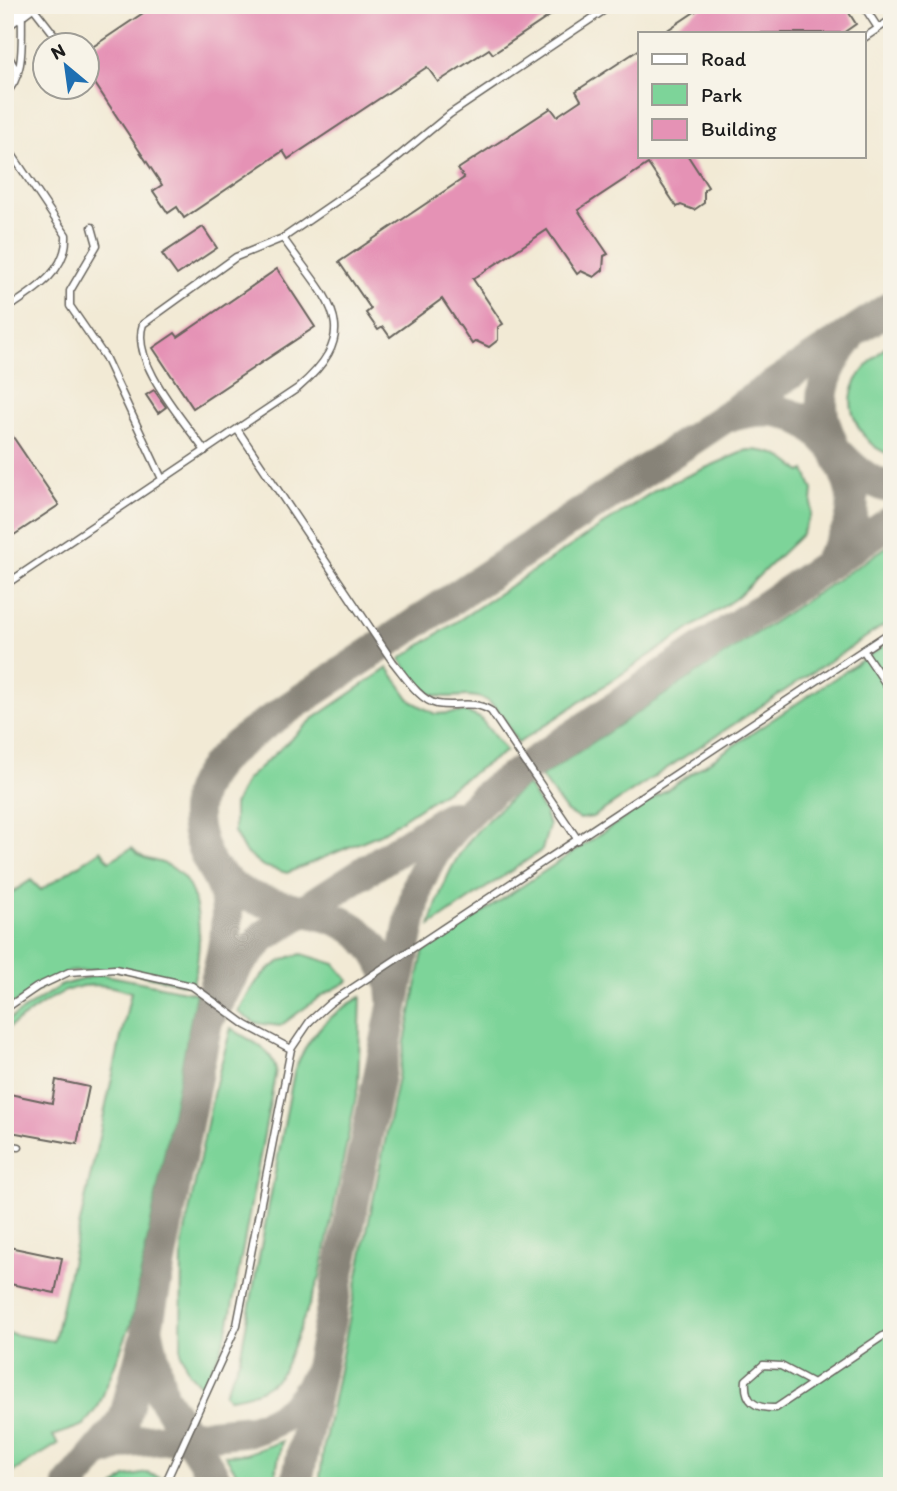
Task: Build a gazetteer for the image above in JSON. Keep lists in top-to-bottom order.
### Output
{
  "legend": ["Road", "Park", "Building"],
  "north": "top left"
}
